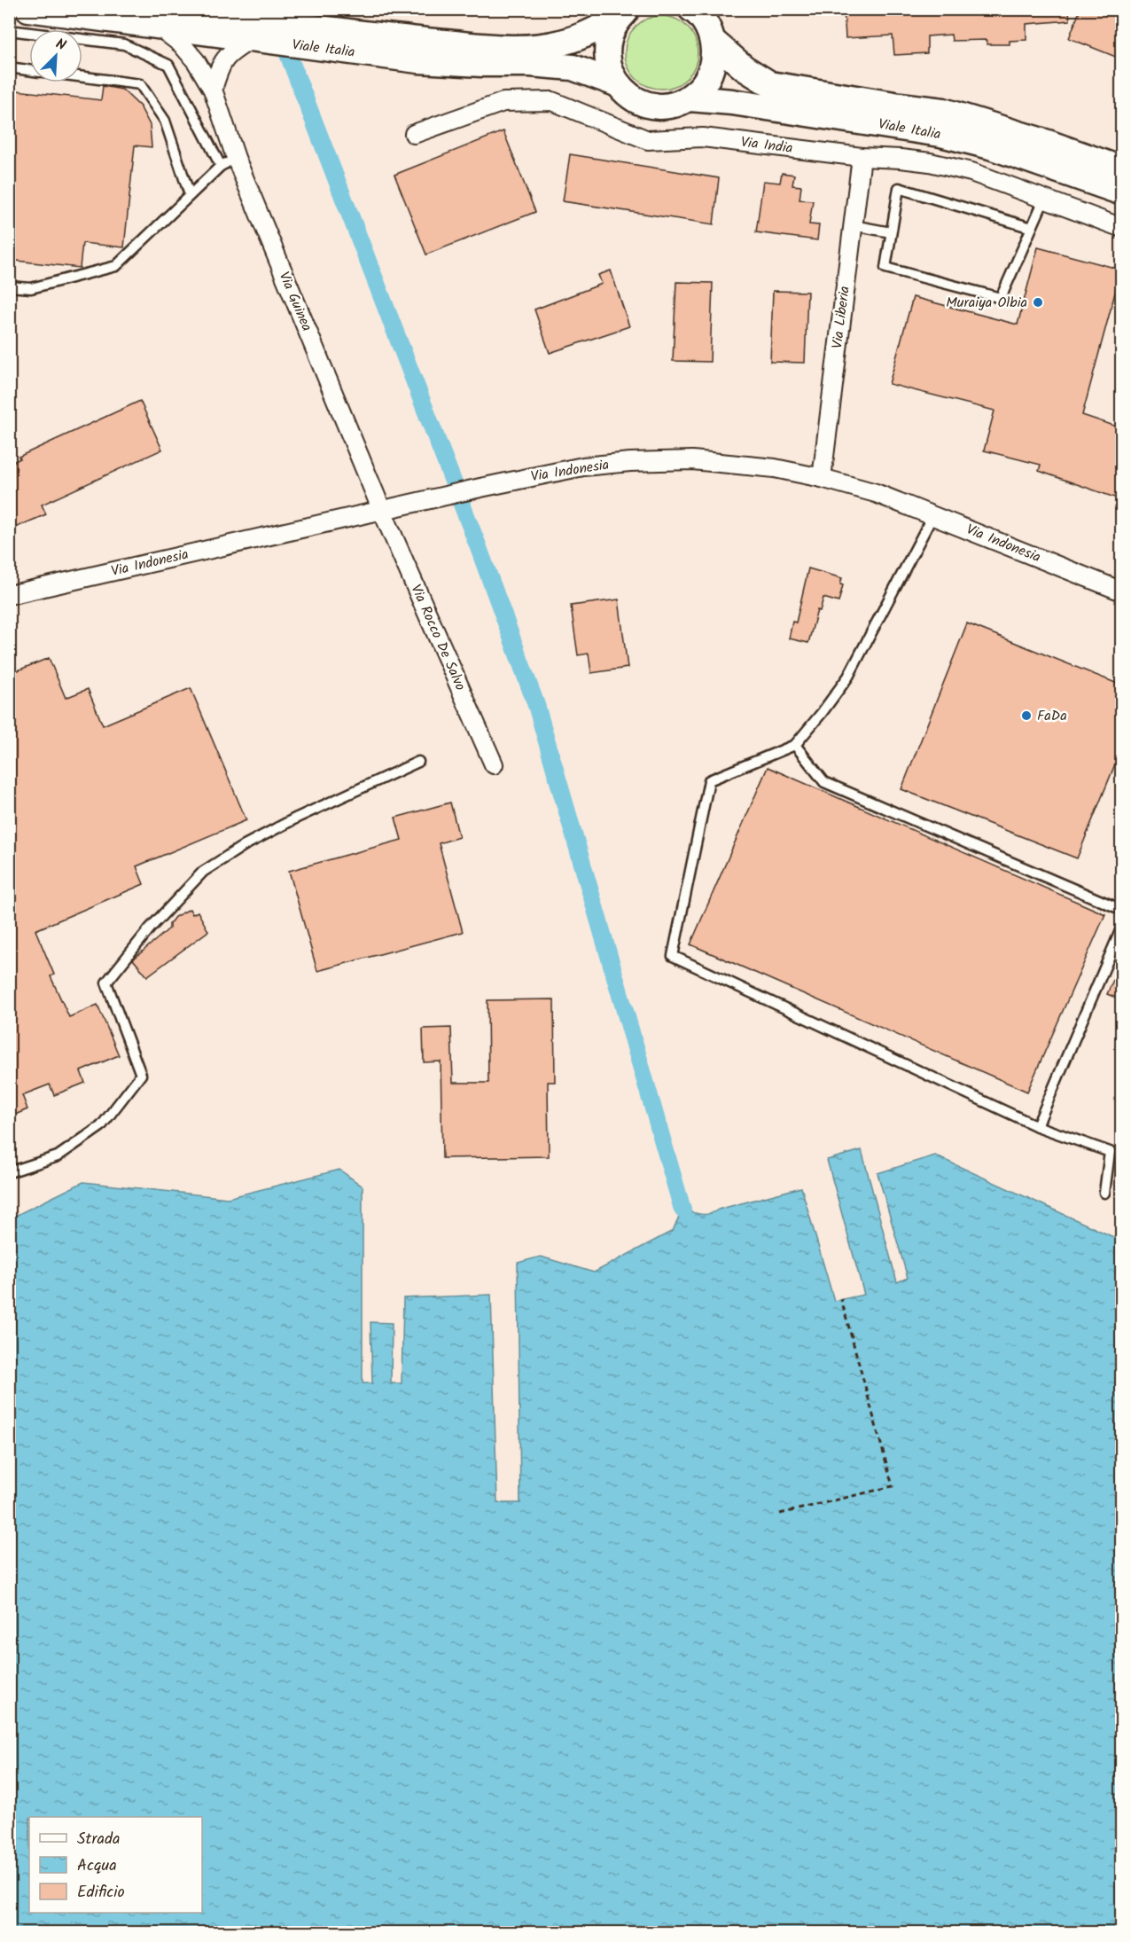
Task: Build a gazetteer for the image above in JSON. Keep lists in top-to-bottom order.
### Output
{
  "streets": {
    "main road": ["Viale Italia"],
    "street": [
      "Via India",
      "Via Guinea",
      "Via Liberia",
      "Via Indonesia",
      "Via Rocco De Salvo"
    ]
  },
  "crossings": [
    ["Viale Italia", "Via Guinea"],
    ["Via India", "Via Liberia"],
    ["Via Guinea", "Via Indonesia"],
    ["Via Guinea", "Via Rocco De Salvo"],
    ["Via Liberia", "Via Indonesia"],
    ["Via Indonesia", "Via Rocco De Salvo"]
  ],
  "places": ["Muraiya Olbia", "FaDa"],
  "legend": ["Strada", "Acqua", "Edificio"],
  "north": "top right"
}
